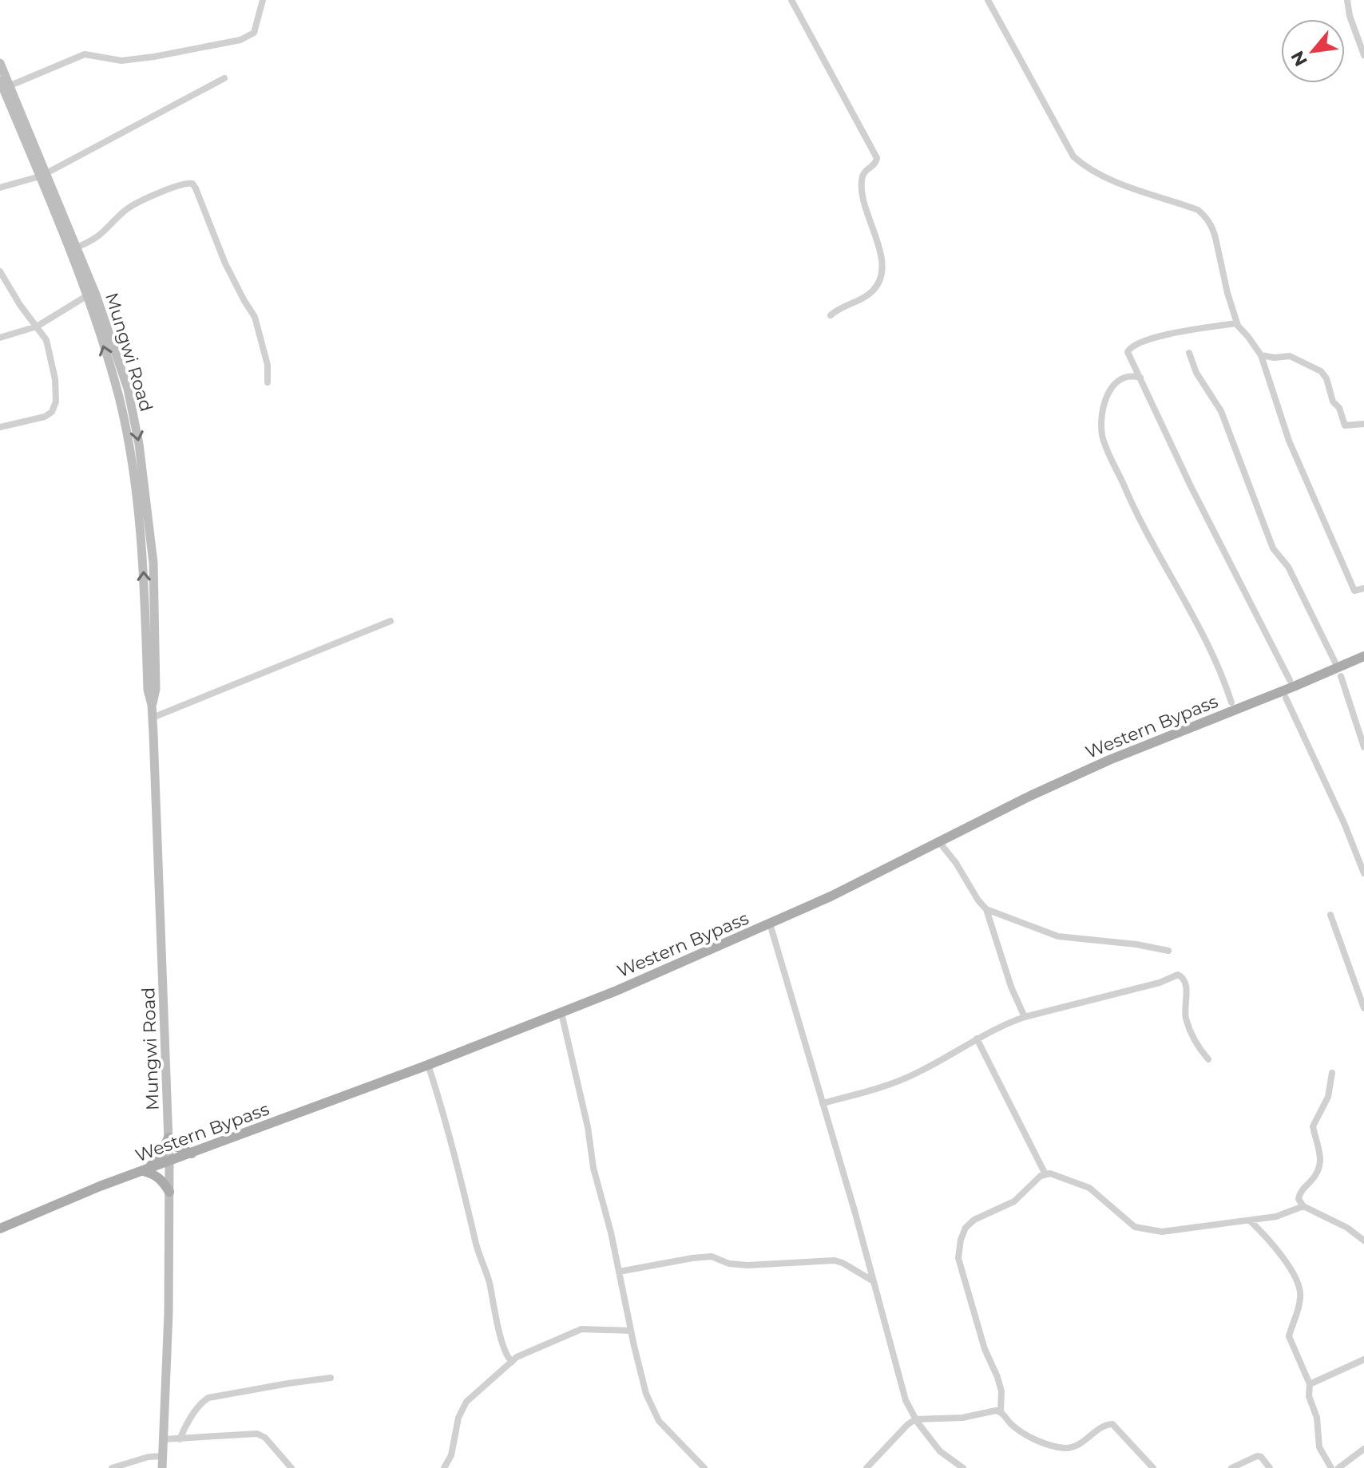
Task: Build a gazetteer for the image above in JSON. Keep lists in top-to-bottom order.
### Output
{
  "streets": {
    "main road": ["Mungwi Road", "Western Bypass"]
  },
  "crossings": [
    ["Mungwi Road", "Western Bypass"]
  ],
  "north": "bottom left"
}
